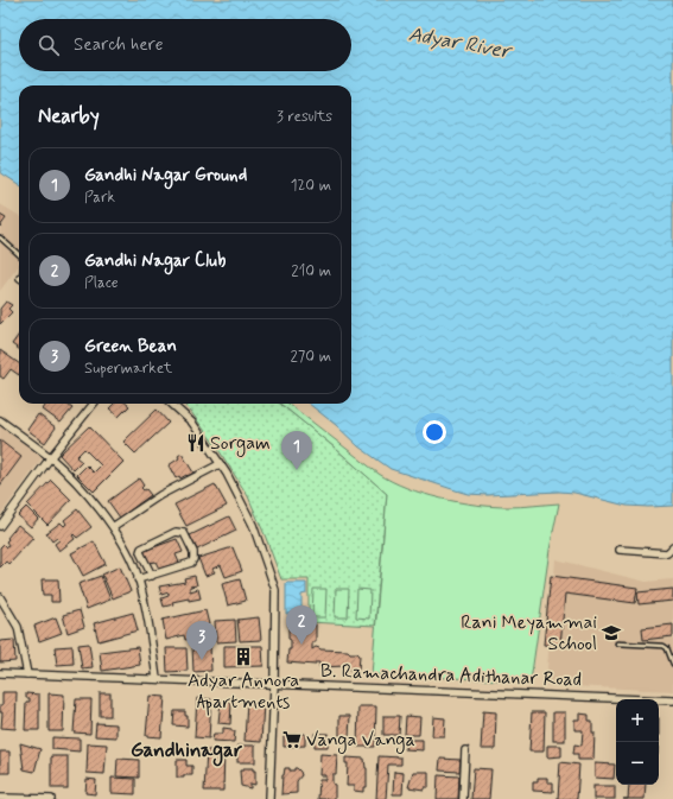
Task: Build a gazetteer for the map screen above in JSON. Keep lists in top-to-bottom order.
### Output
{
  "streets": {
    "street": ["B. Ramachandra Adithanar Road"]
  },
  "districts": ["Gandhinagar"],
  "water": ["Adyar River"],
  "places": {
    "restaurant": ["Sorgam"],
    "school or university": ["Rani Meyammai School"],
    "building": ["Adyar Annora Apartments"],
    "supermarket": ["Vanga Vanga"]
  },
  "page": {
    "search": "Search here",
    "heading": ["Nearby", "3 results"],
    "list": [
      {
        "mark": "1",
        "name": "Gandhi Nagar Ground",
        "note": "Park",
        "value": "120 m"
      },
      {
        "mark": "2",
        "name": "Gandhi Nagar Club",
        "note": "Place",
        "value": "210 m"
      },
      {
        "mark": "3",
        "name": "Green Bean",
        "note": "Supermarket",
        "value": "270 m"
      }
    ],
    "pins": ["1", "2", "3"],
    "map_buttons": ["+", "−"]
  }
}
